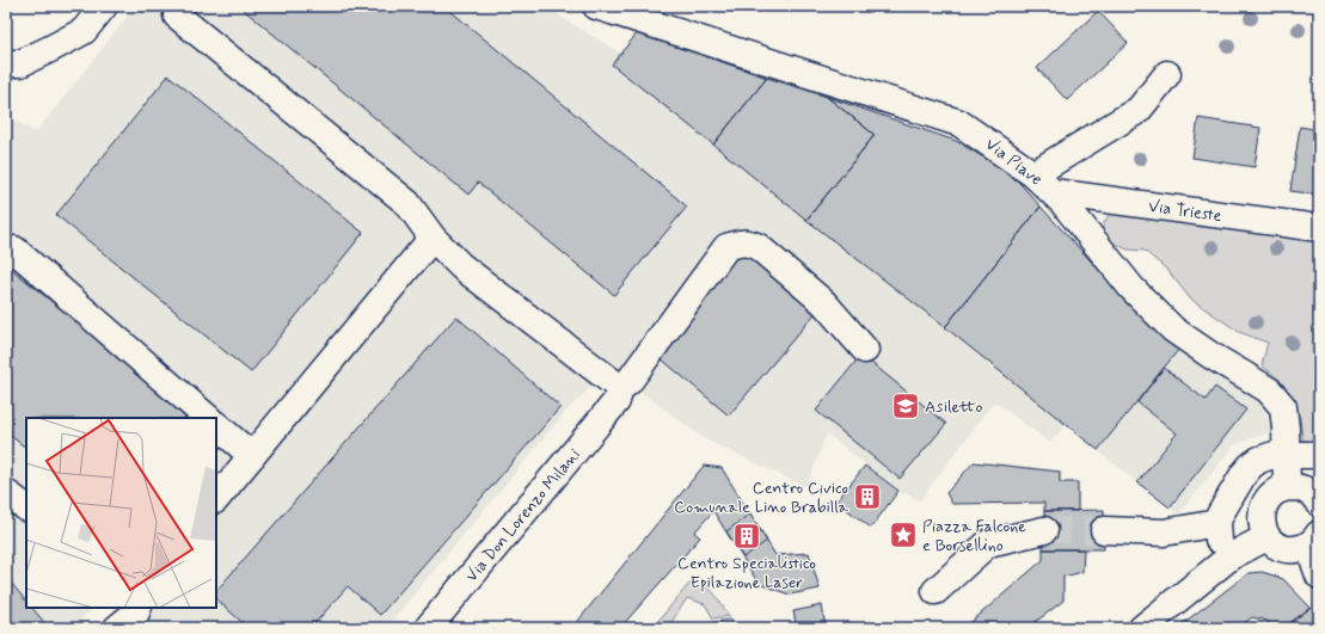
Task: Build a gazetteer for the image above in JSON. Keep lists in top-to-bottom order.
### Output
{
  "streets": {
    "street": ["Via Piave", "Via Trieste", "Via Don Lorenzo Milani"]
  },
  "crossings": [
    ["Via Piave", "Via Trieste"]
  ],
  "places": {
    "school or university": ["Asiletto"],
    "building": ["Centro Civico Comunale Lino Brabilla", "Centro Specialistico Epilazione Laser"],
    "place": ["Piazza Falcone e Borsellino"]
  }
}
